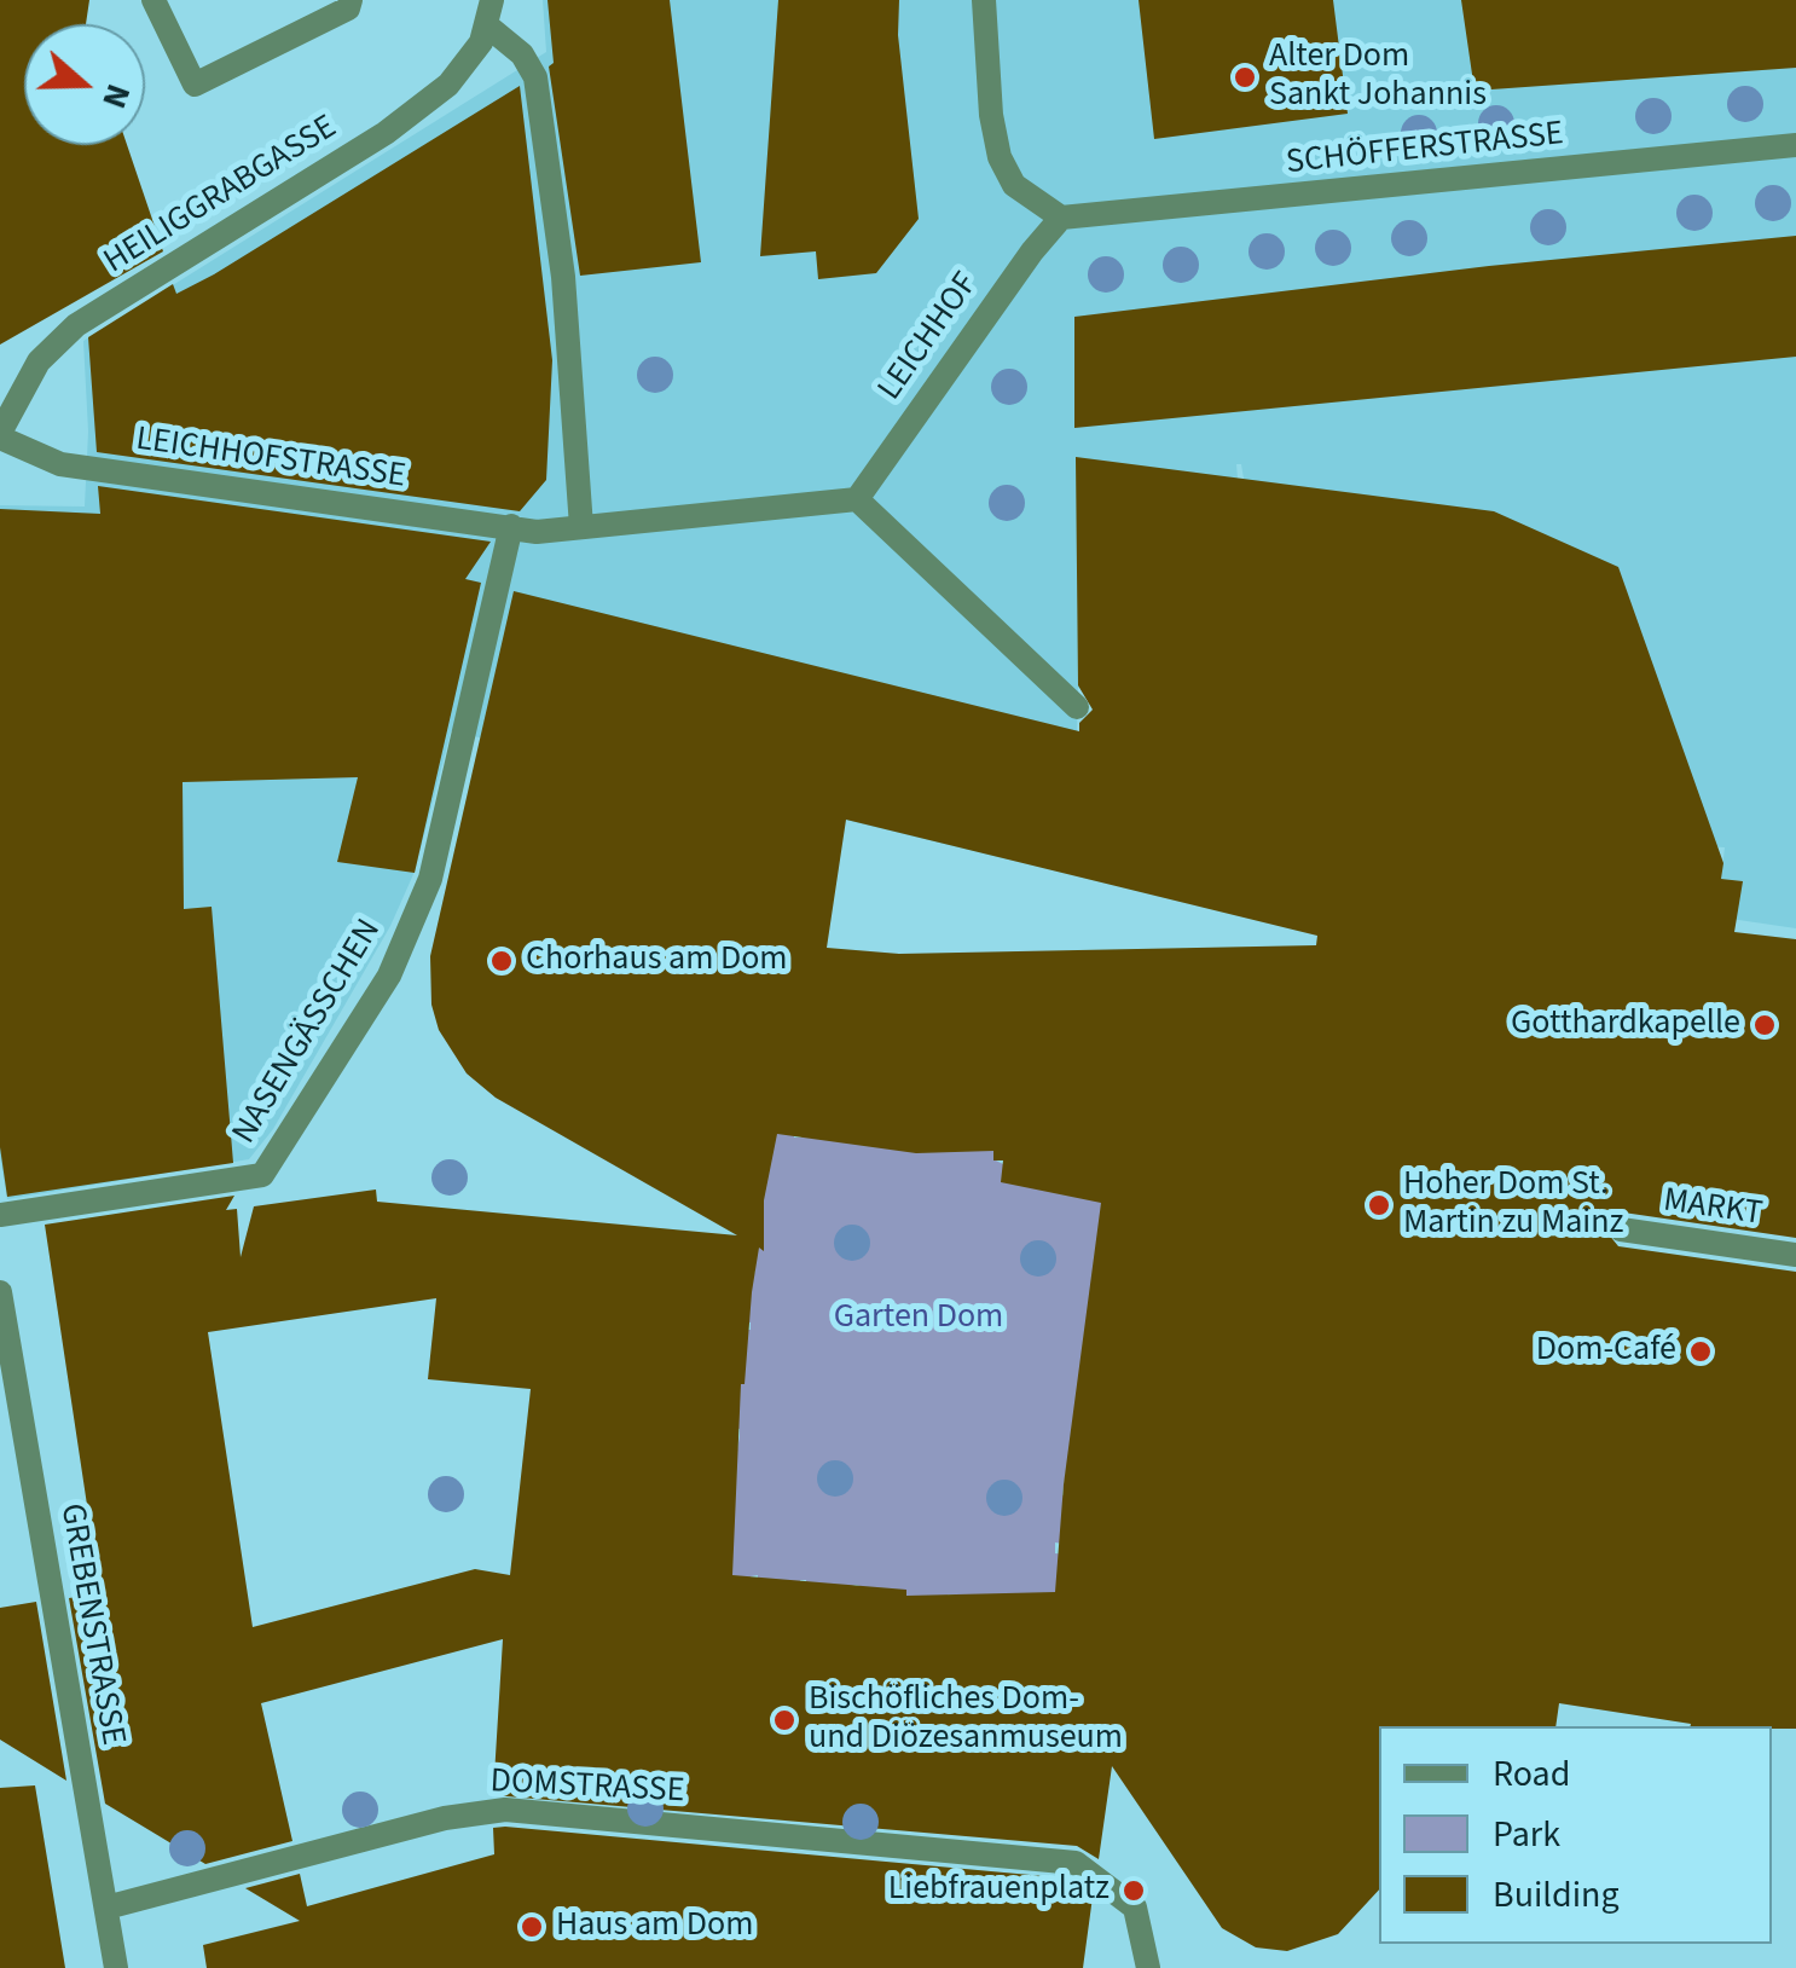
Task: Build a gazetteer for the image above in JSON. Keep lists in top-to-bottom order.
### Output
{
  "streets": {
    "street": [
      "SCHÖFFERSTRASSE",
      "HEILIGGRABGASSE",
      "LEICHHOF",
      "LEICHHOFSTRASSE",
      "NASENGÄSSCHEN",
      "MARKT",
      "GREBENSTRASSE",
      "DOMSTRASSE"
    ]
  },
  "crossings": [
    ["SCHÖFFERSTRASSE", "LEICHHOF"],
    ["HEILIGGRABGASSE", "LEICHHOFSTRASSE"],
    ["LEICHHOFSTRASSE", "NASENGÄSSCHEN"],
    ["GREBENSTRASSE", "DOMSTRASSE"]
  ],
  "parks": ["Garten Dom"],
  "places": [
    "Alter Dom Sankt Johannis",
    "Chorhaus am Dom",
    "Gotthardkapelle",
    "Hoher Dom St. Martin zu Mainz",
    "Dom-Café",
    "Bischöfliches Dom- und Diözesanmuseum",
    "Liebfrauenplatz",
    "Haus am Dom"
  ],
  "legend": ["Road", "Park", "Building"],
  "north": "right"
}
